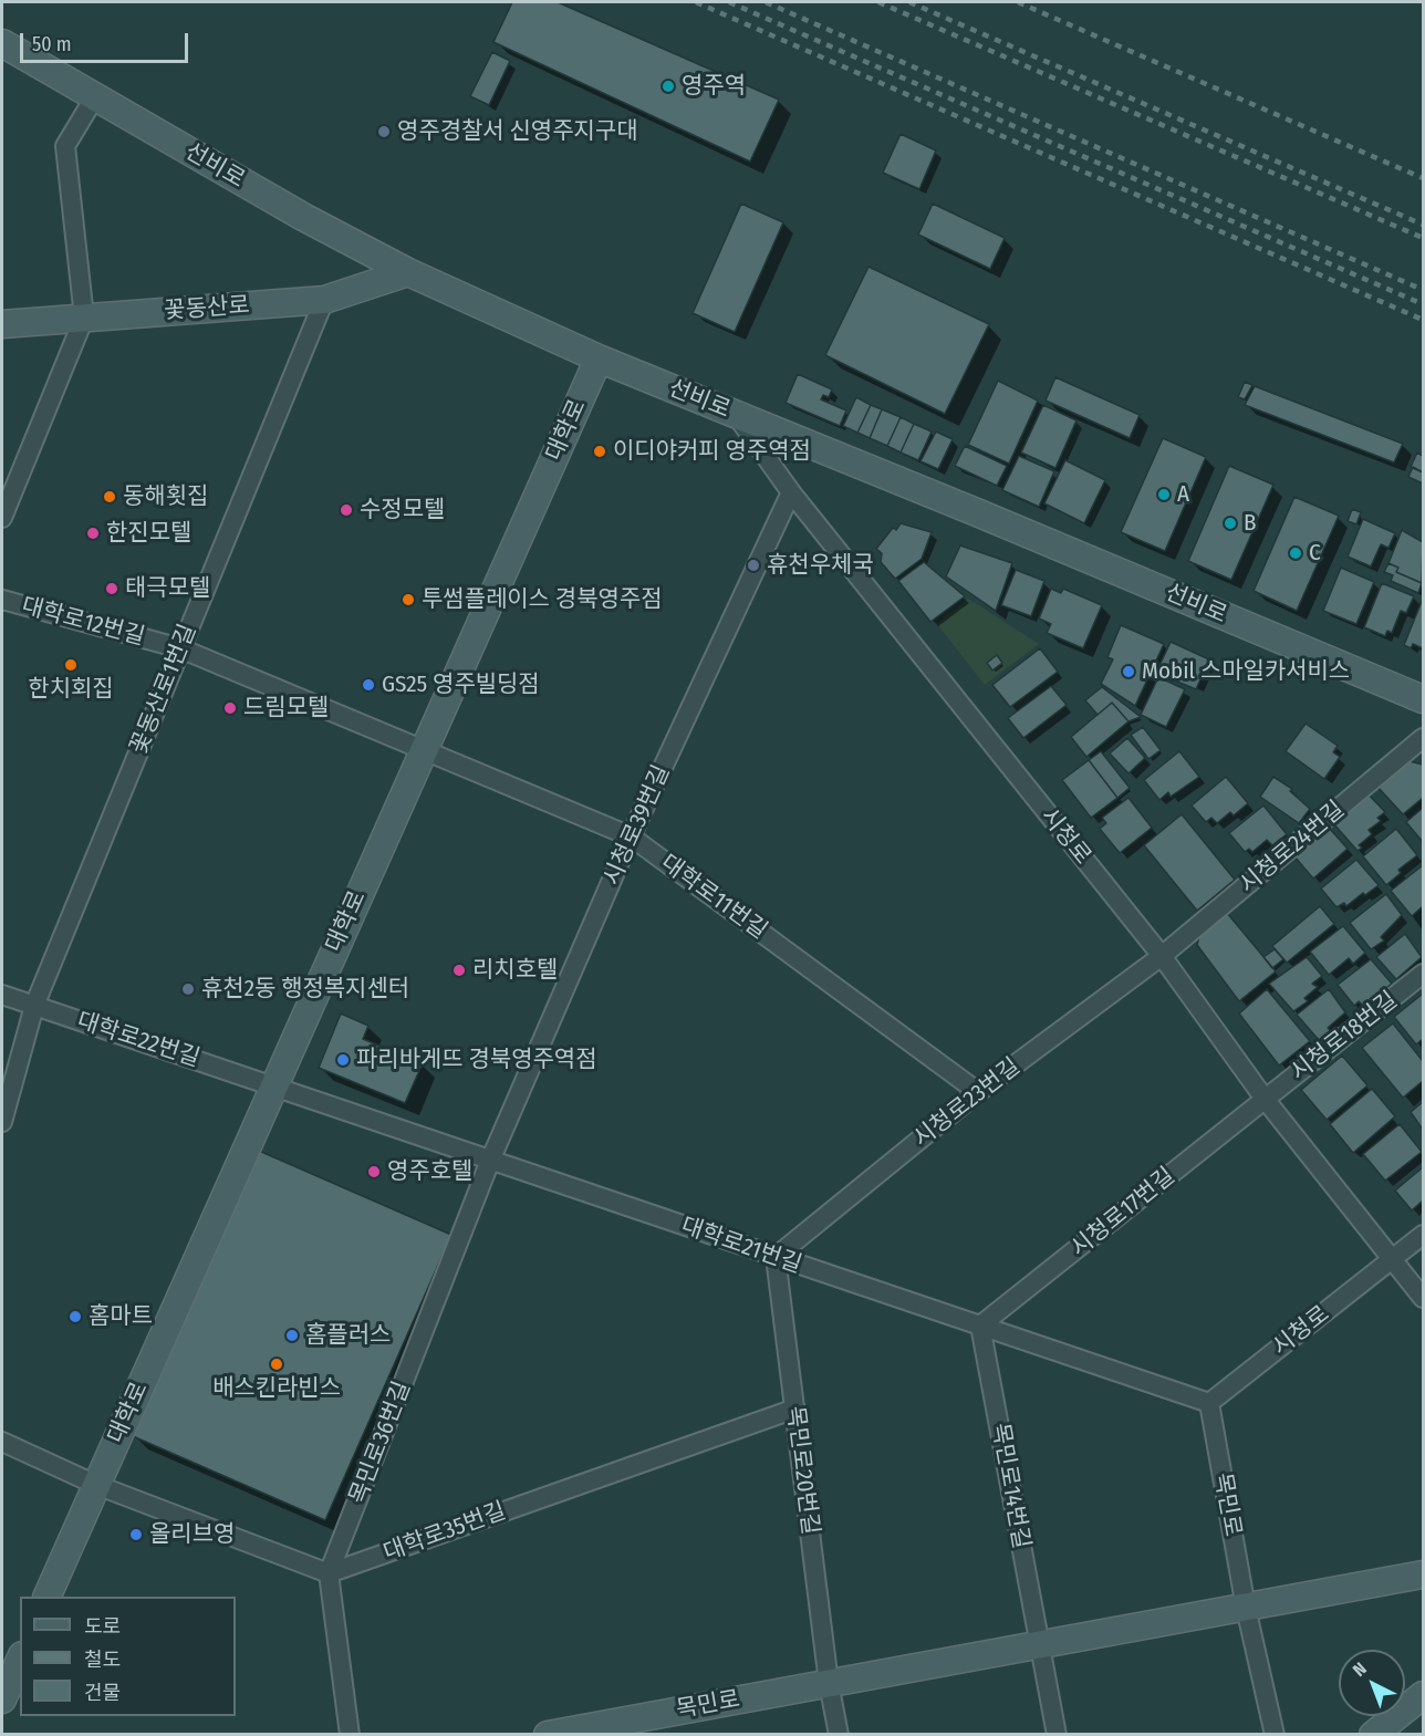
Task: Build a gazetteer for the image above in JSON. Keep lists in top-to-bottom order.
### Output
{
  "streets": {
    "main road": [
      "선비로",
      "꽃동산로",
      "대학로",
      "목민로"
    ],
    "street": [
      "대학로12번길",
      "꽃동산로1번길",
      "시청로39번길",
      "시청로",
      "시청로24번길",
      "대학로11번길",
      "시청로18번길",
      "대학로22번길",
      "시청로23번길",
      "시청로17번길",
      "대학로21번길",
      "목민로36번길",
      "목민로20번길",
      "목민로14번길",
      "대학로35번길"
    ]
  },
  "crossings": [
    ["선비로", "꽃동산로"],
    ["선비로", "대학로"],
    ["선비로", "시청로"],
    ["꽃동산로", "꽃동산로1번길"],
    ["대학로", "대학로12번길"],
    ["대학로", "대학로11번길"],
    ["대학로", "대학로22번길"],
    ["대학로", "대학로21번길"],
    ["대학로12번길", "꽃동산로1번길"],
    ["대학로12번길", "대학로11번길"],
    ["꽃동산로1번길", "대학로22번길"],
    ["시청로39번길", "시청로"],
    ["시청로39번길", "대학로11번길"],
    ["시청로39번길", "대학로21번길"],
    ["시청로39번길", "목민로36번길"],
    ["시청로", "시청로24번길"],
    ["시청로", "시청로18번길"],
    ["시청로", "시청로23번길"],
    ["시청로", "시청로17번길"],
    ["시청로", "대학로21번길"],
    ["시청로", "목민로"],
    ["시청로24번길", "시청로23번길"],
    ["대학로11번길", "시청로23번길"],
    ["시청로18번길", "시청로17번길"],
    ["대학로22번길", "대학로21번길"],
    ["시청로23번길", "대학로21번길"],
    ["시청로23번길", "목민로20번길"],
    ["시청로17번길", "대학로21번길"],
    ["시청로17번길", "목민로14번길"],
    ["대학로21번길", "목민로36번길"],
    ["대학로21번길", "목민로20번길"],
    ["대학로21번길", "목민로14번길"],
    ["대학로21번길", "목민로"],
    ["목민로36번길", "대학로35번길"],
    ["목민로20번길", "목민로"],
    ["목민로20번길", "대학로35번길"],
    ["목민로14번길", "목민로"]
  ],
  "places": [
    "영주역",
    "영주경찰서 신영주지구대",
    "이디야커피 영주역점",
    "A",
    "동해횟집",
    "수정모텔",
    "B",
    "한진모텔",
    "C",
    "휴천우체국",
    "태극모텔",
    "투썸플레이스 경북영주점",
    "한치회집",
    "Mobil 스마일카서비스",
    "GS25 영주빌딩점",
    "드림모텔",
    "리치호텔",
    "휴천2동 행정복지센터",
    "파리바게뜨 경북영주역점",
    "영주호텔",
    "홈마트",
    "홈플러스",
    "배스킨라빈스",
    "올리브영"
  ],
  "legend": ["도로", "철도", "건물"],
  "scale_bar": "50 m",
  "north": "top left"
}
